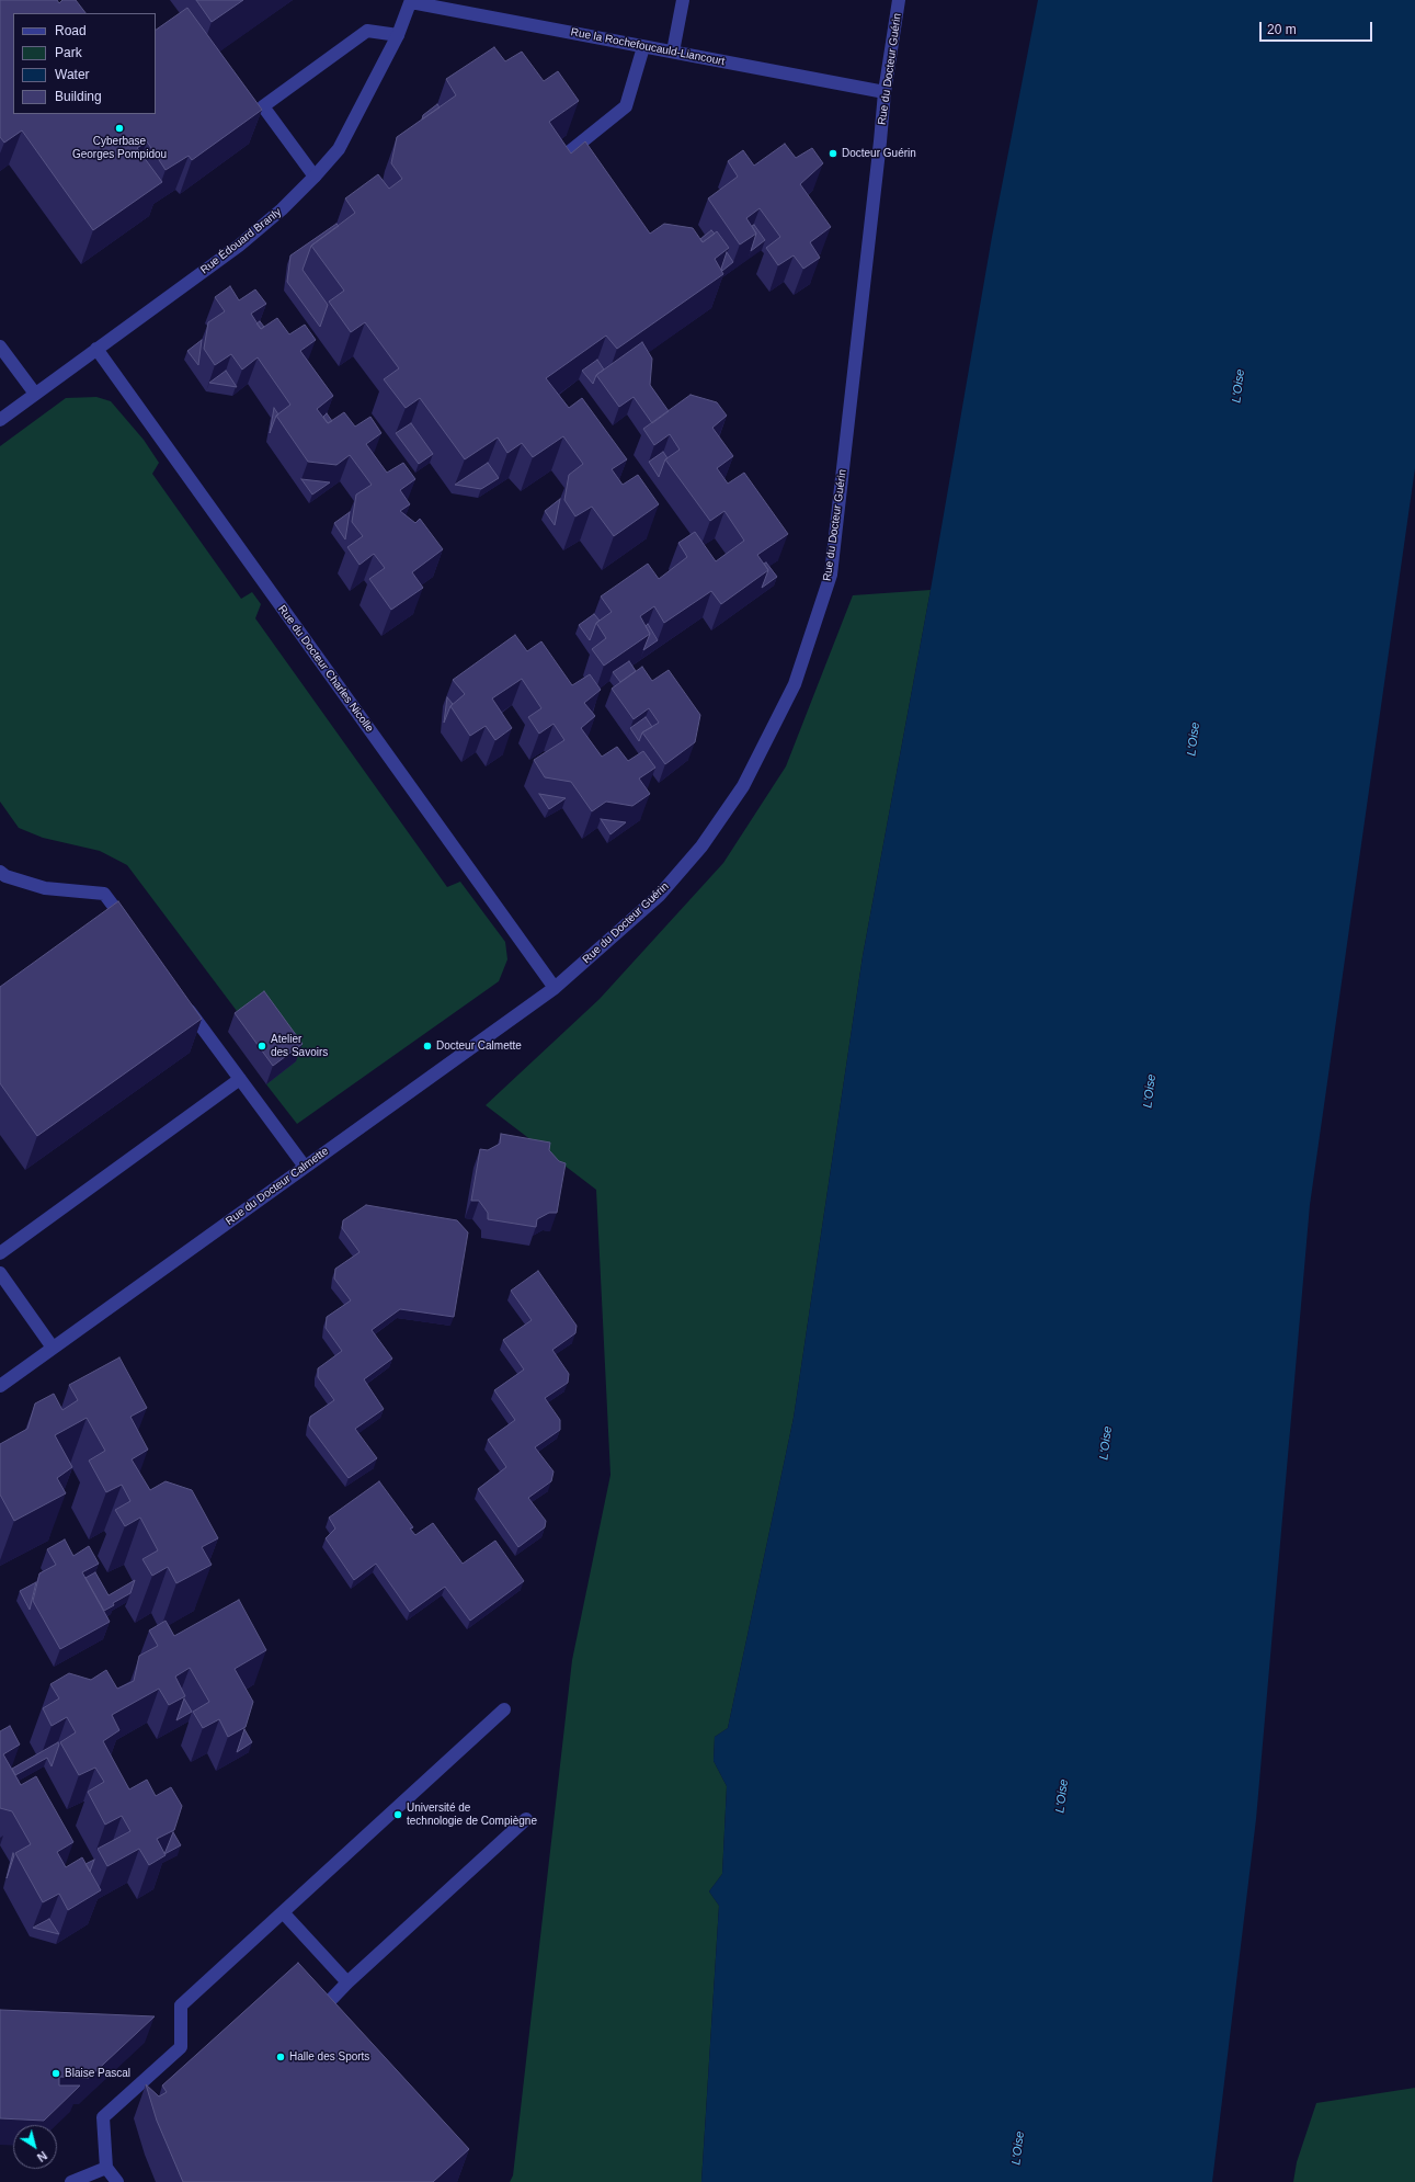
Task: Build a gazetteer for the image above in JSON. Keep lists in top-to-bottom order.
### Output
{
  "streets": {
    "street": [
      "Rue la Rochefoucauld-Liancourt",
      "Rue du Docteur Guérin",
      "Rue Édouard Branly",
      "Rue du Docteur Charles Nicolle",
      "Rue du Docteur Calmette"
    ]
  },
  "crossings": [
    ["Rue la Rochefoucauld-Liancourt", "Rue du Docteur Guérin"],
    ["Rue la Rochefoucauld-Liancourt", "Rue Édouard Branly"],
    ["Rue du Docteur Guérin", "Rue du Docteur Charles Nicolle"],
    ["Rue du Docteur Guérin", "Rue du Docteur Calmette"],
    ["Rue Édouard Branly", "Rue du Docteur Charles Nicolle"],
    ["Rue du Docteur Charles Nicolle", "Rue du Docteur Calmette"]
  ],
  "water": ["L'Oise"],
  "places": [
    "Cyberbase Georges Pompidou",
    "Docteur Guérin",
    "Atelier des Savoirs",
    "Docteur Calmette",
    "Université de technologie de Compiègne",
    "Halle des Sports",
    "Blaise Pascal"
  ],
  "legend": [
    "Road",
    "Park",
    "Water",
    "Building"
  ],
  "scale_bar": "20 m",
  "north": "bottom right"
}
